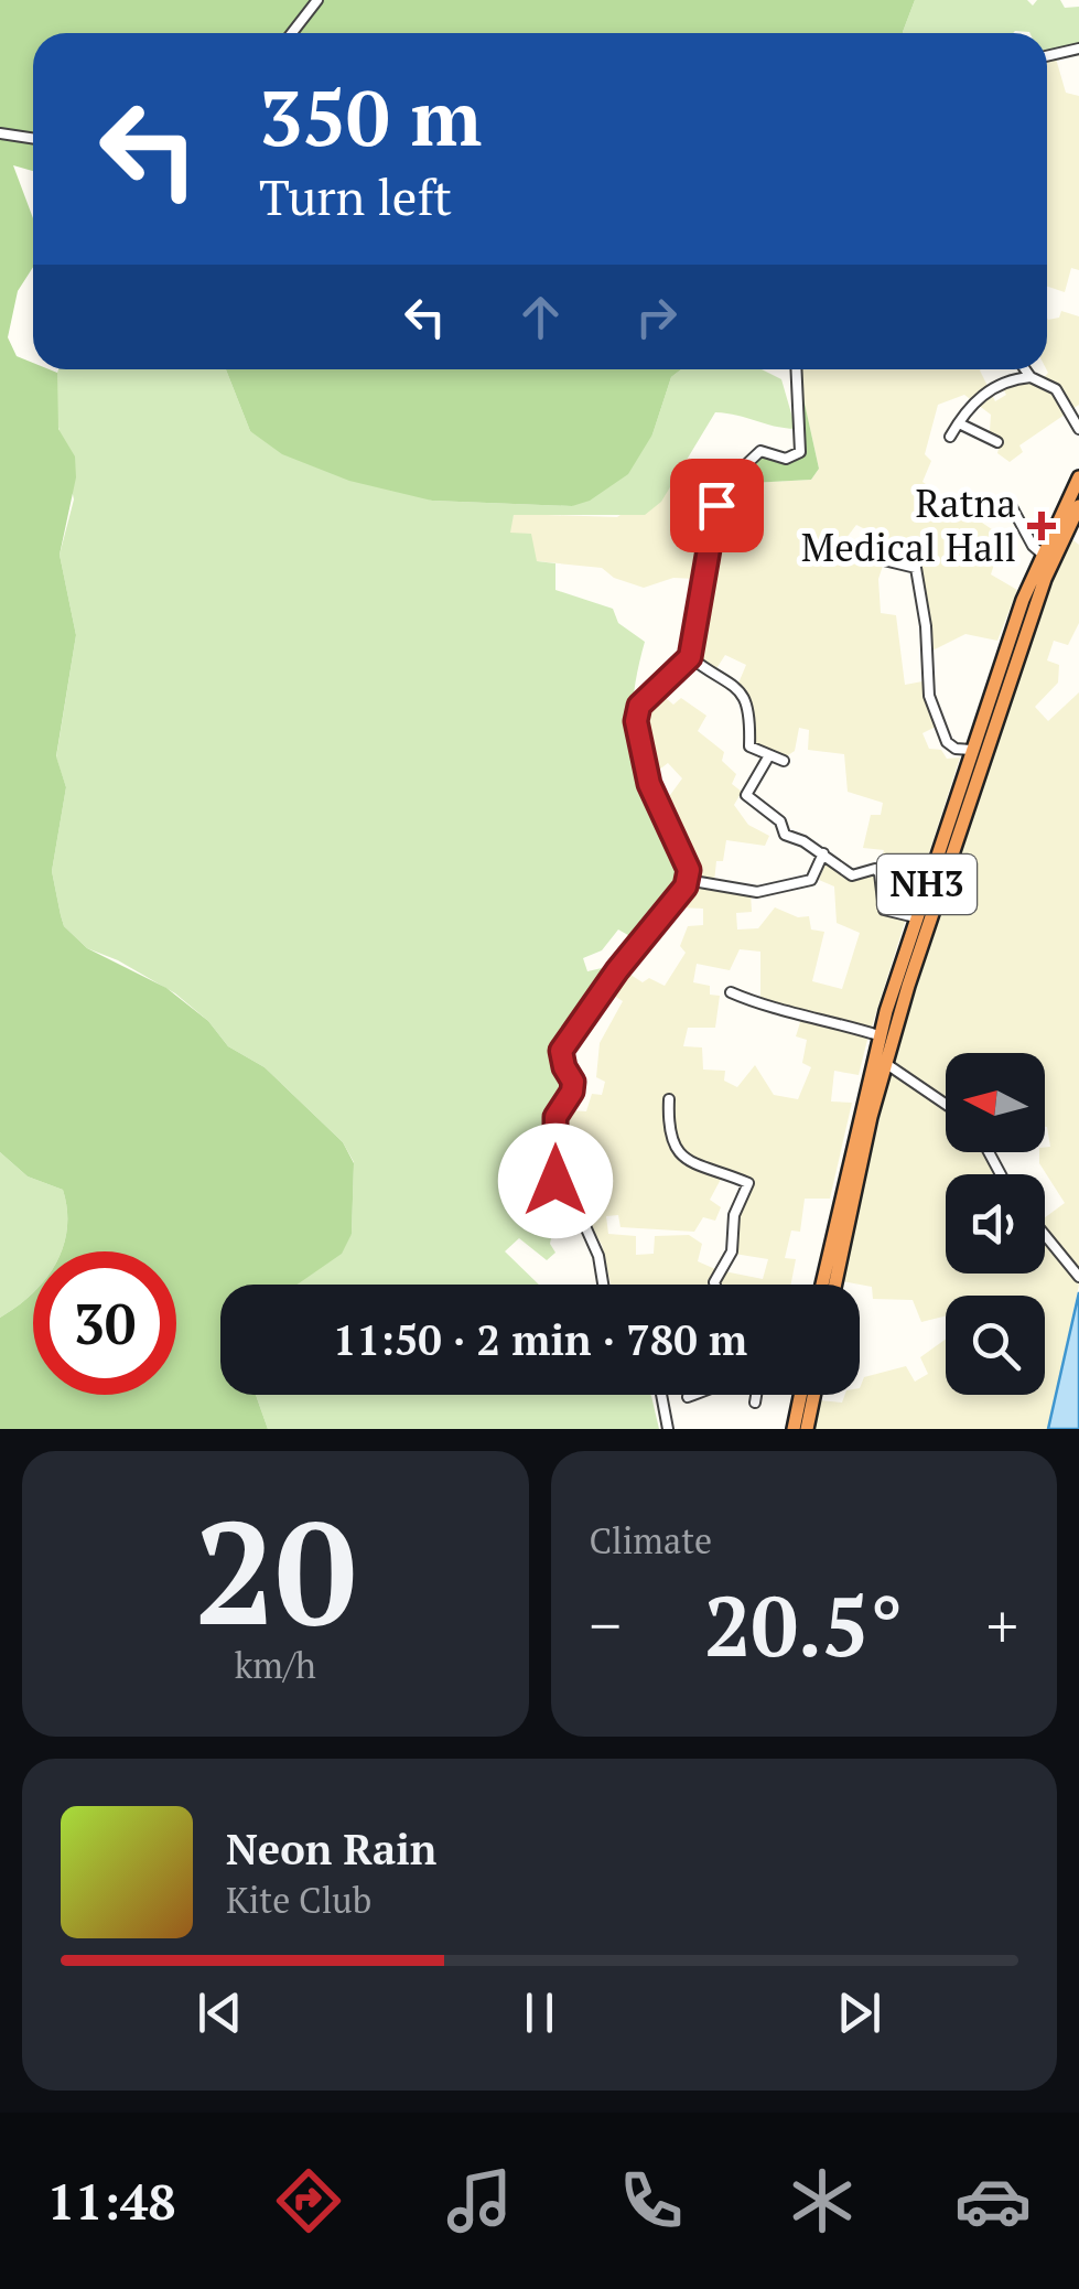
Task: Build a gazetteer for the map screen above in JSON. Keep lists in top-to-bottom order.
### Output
{
  "streets": {
    "highway": ["NH3"]
  },
  "places": {
    "health": ["Ratna Medical Hall"]
  },
  "north": "left",
  "page": {
    "turn": ["350 m", "Turn left"],
    "limit": "30",
    "trip": "11:50 · 2 min · 780 m",
    "tile": [
      ["20", "km/h"],
      "Climate"
    ],
    "heat": ["−", "20.5°", "+"],
    "song": ["Neon Rain", "Kite Club"],
    "tabs": "11:48"
  }
}
